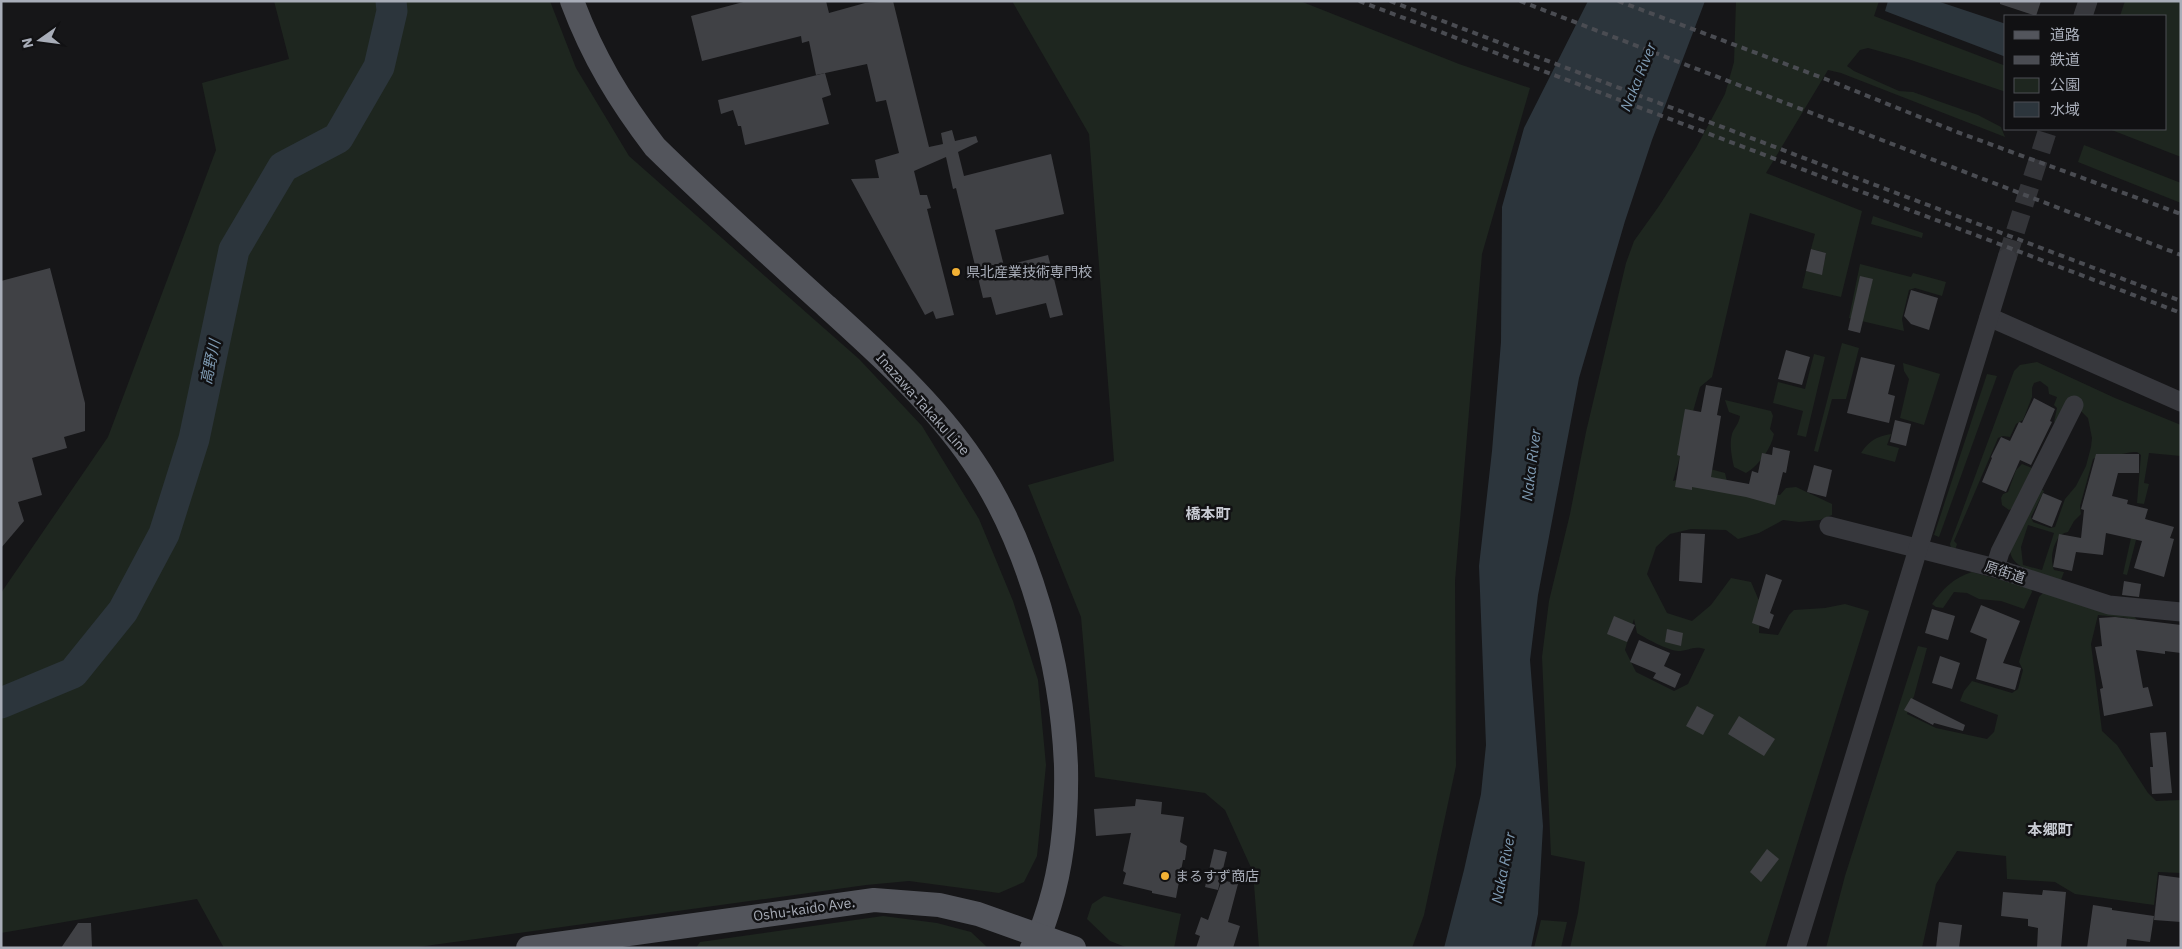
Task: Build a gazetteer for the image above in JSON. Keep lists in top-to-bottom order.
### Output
{
  "streets": {
    "main road": ["Inazawa-Takaku Line", "Oshu-kaido Ave."],
    "street": ["原街道"]
  },
  "crossings": [
    ["Inazawa-Takaku Line", "Oshu-kaido Ave."]
  ],
  "districts": ["橋本町", "本郷町"],
  "water": ["Naka River", "高野川"],
  "places": ["県北産業技術専門校", "まるすず商店"],
  "legend": [
    "道路",
    "鉄道",
    "公園",
    "水域"
  ],
  "north": "left"
}
